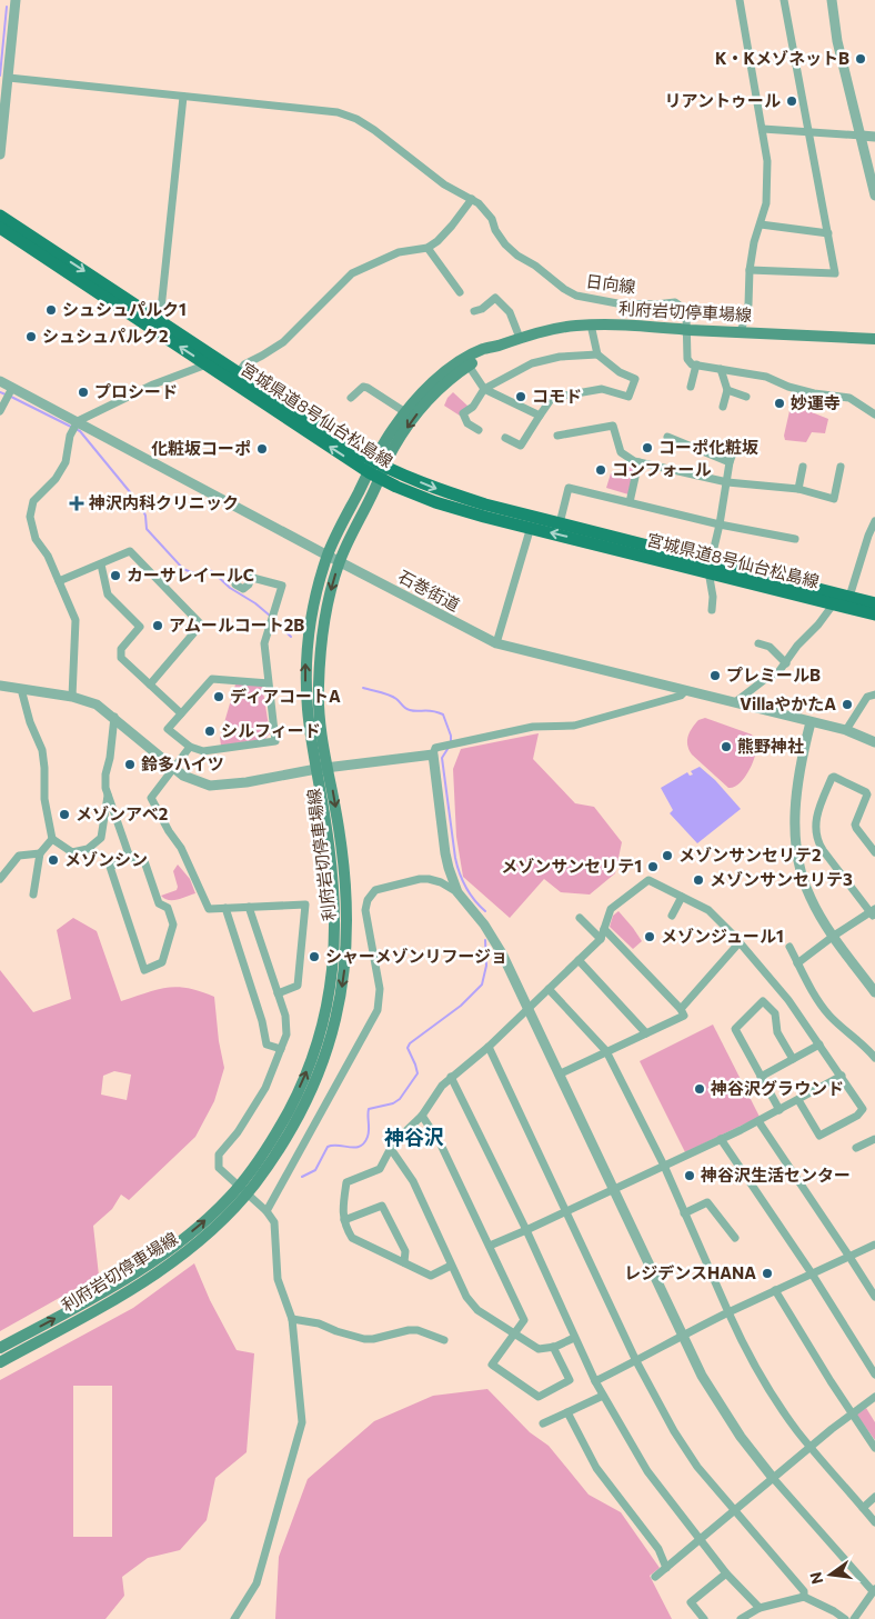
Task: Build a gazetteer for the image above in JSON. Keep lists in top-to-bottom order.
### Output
{
  "streets": {
    "main road": ["利府岩切停車場線", "宮城県道8号仙台松島線"],
    "street": ["日向線", "石巻街道"]
  },
  "crossings": [
    ["日向線", "利府岩切停車場線"],
    ["利府岩切停車場線", "宮城県道8号仙台松島線"],
    ["利府岩切停車場線", "石巻街道"]
  ],
  "districts": ["神谷沢"],
  "places": {
    "other": [
      "K・KメゾネットB",
      "リアントゥール",
      "シュシュパルク1",
      "シュシュパルク2",
      "プロシード",
      "コモド",
      "妙運寺",
      "コーポ化粧坂",
      "化粧坂コーポ",
      "コンフォール",
      "カーサレイールC",
      "アムールコート2B",
      "プレミールB",
      "ディアコートA",
      "VillaやかたA",
      "シルフィード",
      "熊野神社",
      "鈴多ハイツ",
      "メゾンアベ2",
      "メゾンサンセリテ2",
      "メゾンシン",
      "メゾンサンセリテ1",
      "メゾンサンセリテ3",
      "メゾンジュール1",
      "シャーメゾンリフージョ",
      "神谷沢グラウンド",
      "神谷沢生活センター",
      "レジデンスHANA"
    ],
    "health": ["神沢内科クリニック"]
  },
  "north": "left"
}
